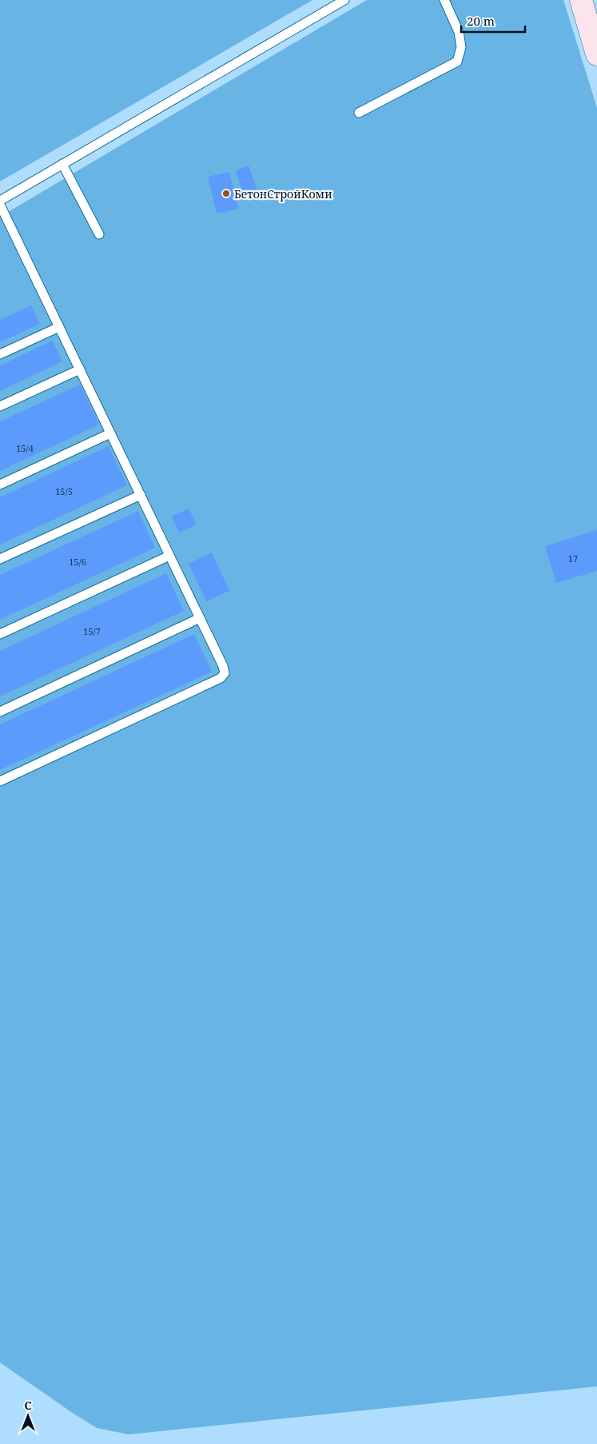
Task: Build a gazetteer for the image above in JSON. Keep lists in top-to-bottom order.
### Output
{
  "places": ["БетонСтройКоми"],
  "house_numbers": [
    "15/4",
    "15/5",
    "17",
    "15/6",
    "15/7"
  ],
  "scale_bar": "20 m",
  "north": "top"
}
